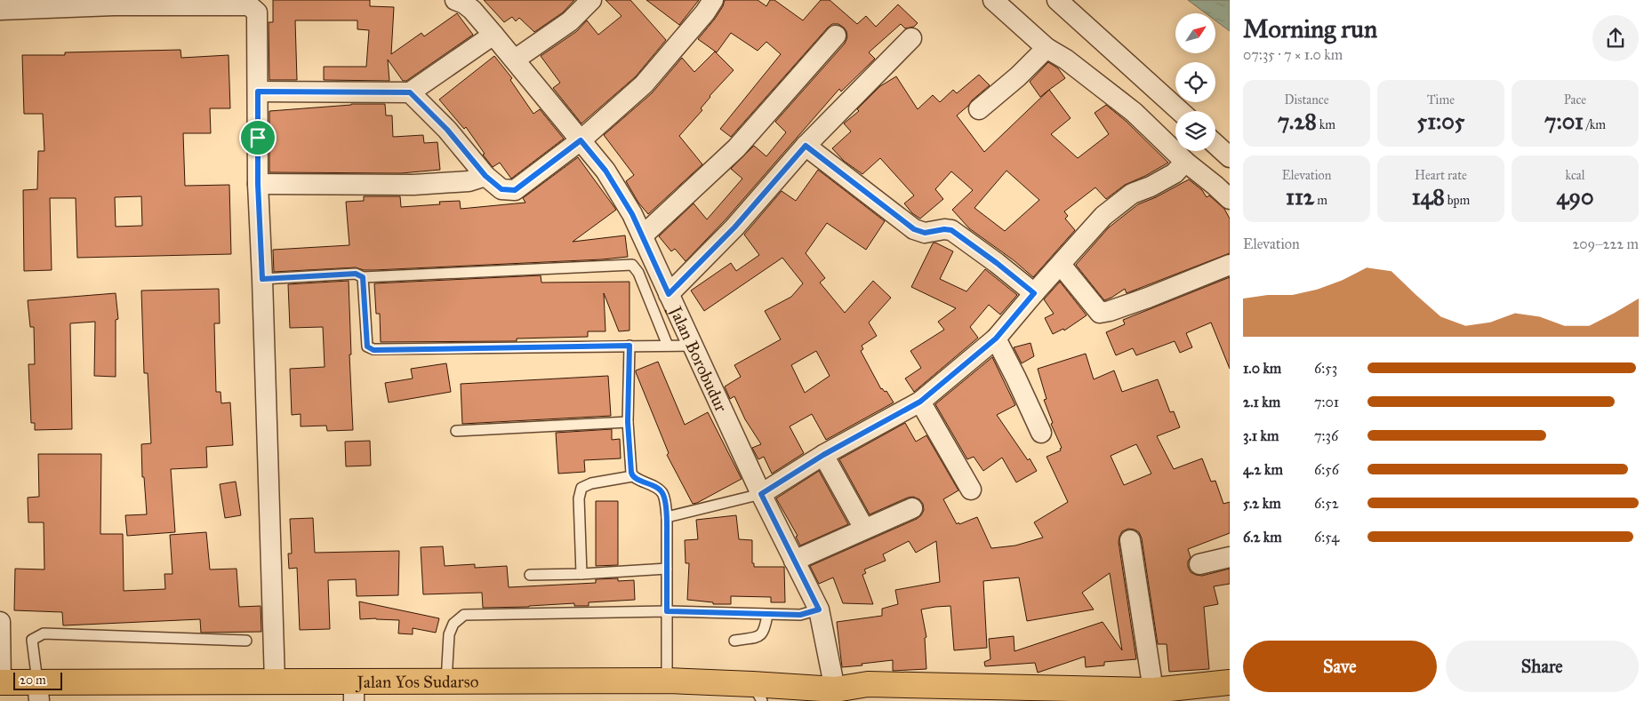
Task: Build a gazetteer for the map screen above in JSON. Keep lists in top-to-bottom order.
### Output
{
  "streets": {
    "highway": ["Jalan Yos Sudarso"],
    "street": ["Jalan Borobudur"]
  },
  "crossings": [
    ["Jalan Borobudur", "Jalan Yos Sudarso"]
  ],
  "scale_bar": "20 m",
  "north": "top right",
  "page": {
    "heading": ["Morning run", "07:35 · 7 × 1.0 km"],
    "stats": [
      ["Distance", "7.28 km"],
      ["Time", "51:05"],
      ["Pace", "7:01 /km"],
      ["Elevation", "112 m"],
      ["Heart rate", "148 bpm"],
      ["kcal", "490"]
    ],
    "chart": ["Elevation", "209–222 m"],
    "list": [
      {
        "name": "1.0 km",
        "note": "6:53"
      },
      {
        "name": "2.1 km",
        "note": "7:01"
      },
      {
        "name": "3.1 km",
        "note": "7:36"
      },
      {
        "name": "4.2 km",
        "note": "6:56"
      },
      {
        "name": "5.2 km",
        "note": "6:52"
      },
      {
        "name": "6.2 km",
        "note": "6:54"
      }
    ],
    "buttons": ["Save", "Share"],
    "scale": "20 m"
  }
}
